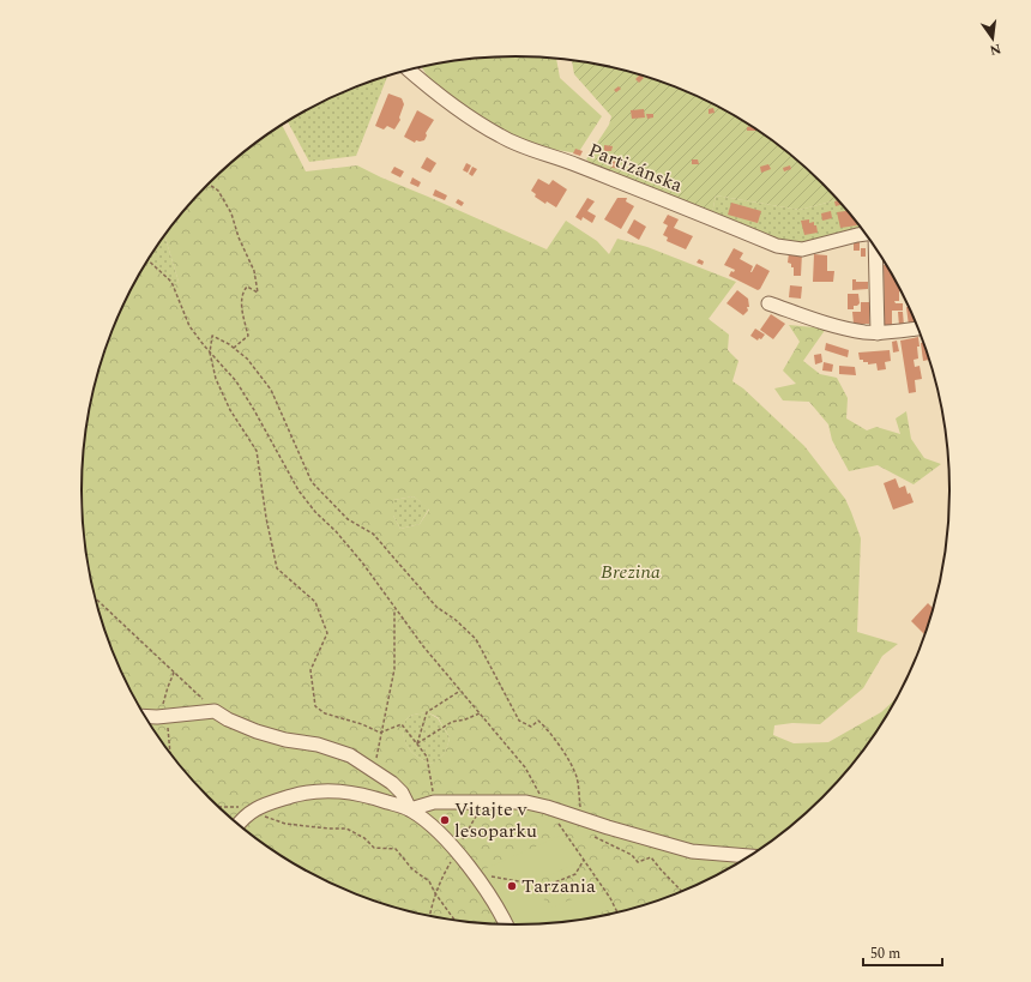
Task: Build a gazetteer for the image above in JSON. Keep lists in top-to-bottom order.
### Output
{
  "streets": {
    "street": ["Partizánska"]
  },
  "parks": ["Brezina"],
  "places": ["Vitajte v lesoparku", "Tarzania"],
  "scale_bar": "50 m",
  "north": "bottom"
}
